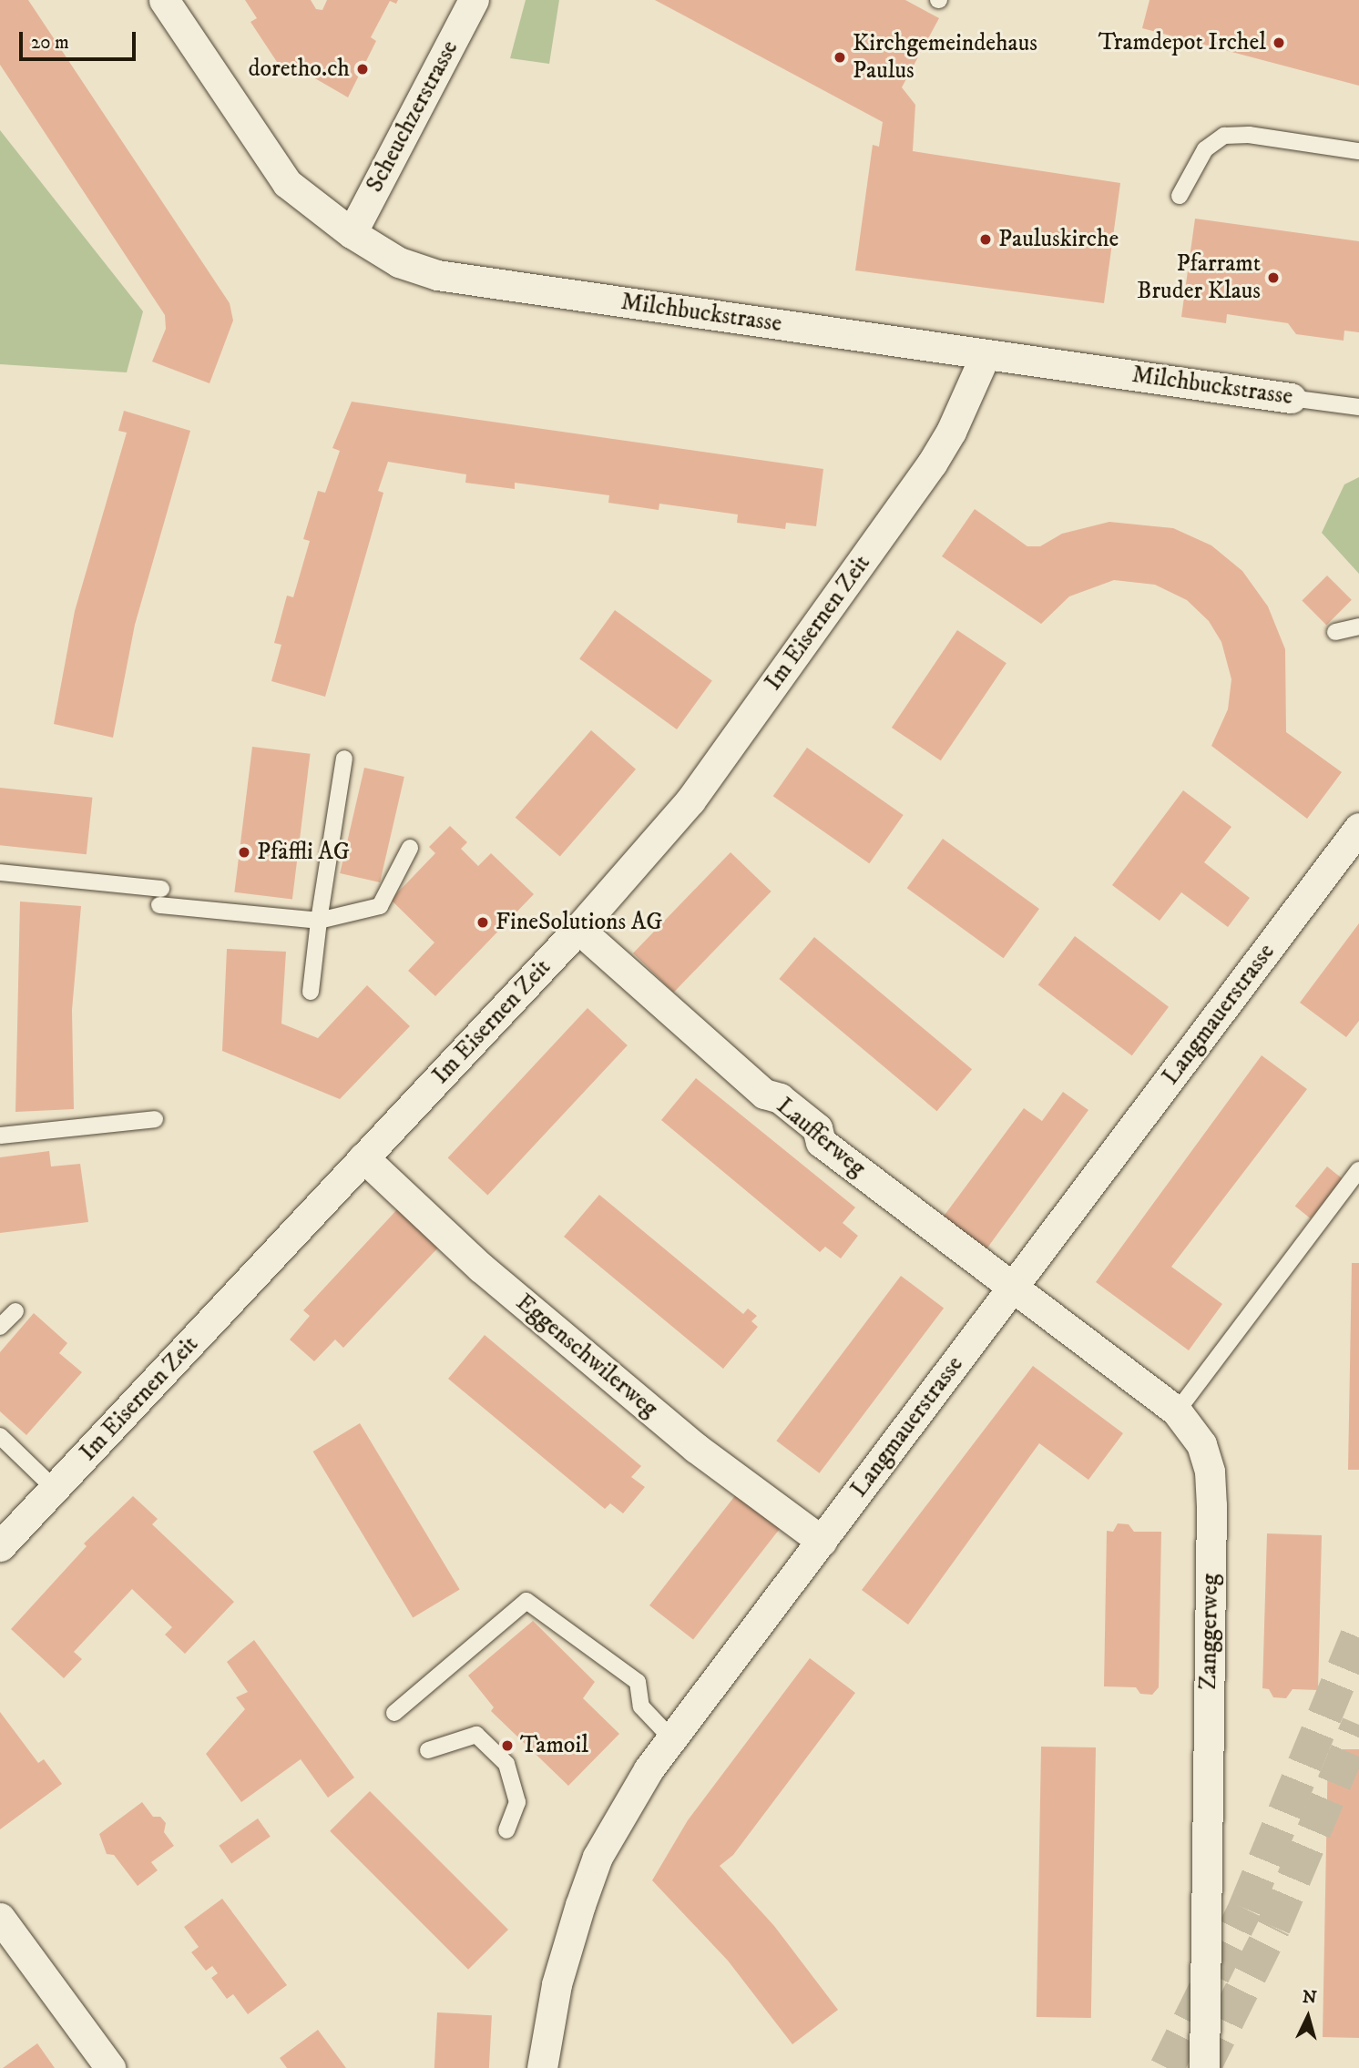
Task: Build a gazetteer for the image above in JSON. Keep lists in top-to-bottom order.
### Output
{
  "streets": {
    "street": [
      "Scheuchzerstrasse",
      "Milchbuckstrasse",
      "Im Eisernen Zeit",
      "Langmauerstrasse",
      "Laufferweg",
      "Eggenschwilerweg",
      "Zanggerweg"
    ]
  },
  "crossings": [
    ["Scheuchzerstrasse", "Milchbuckstrasse"],
    ["Milchbuckstrasse", "Im Eisernen Zeit"],
    ["Im Eisernen Zeit", "Laufferweg"],
    ["Im Eisernen Zeit", "Eggenschwilerweg"],
    ["Langmauerstrasse", "Laufferweg"],
    ["Langmauerstrasse", "Eggenschwilerweg"],
    ["Langmauerstrasse", "Zanggerweg"],
    ["Laufferweg", "Zanggerweg"]
  ],
  "places": [
    "Tramdepot Irchel",
    "Kirchgemeindehaus Paulus",
    "doretho.ch",
    "Pauluskirche",
    "Pfarramt Bruder Klaus",
    "Pfäffli AG",
    "FineSolutions AG",
    "Tamoil"
  ],
  "scale_bar": "20 m",
  "north": "top"
}
